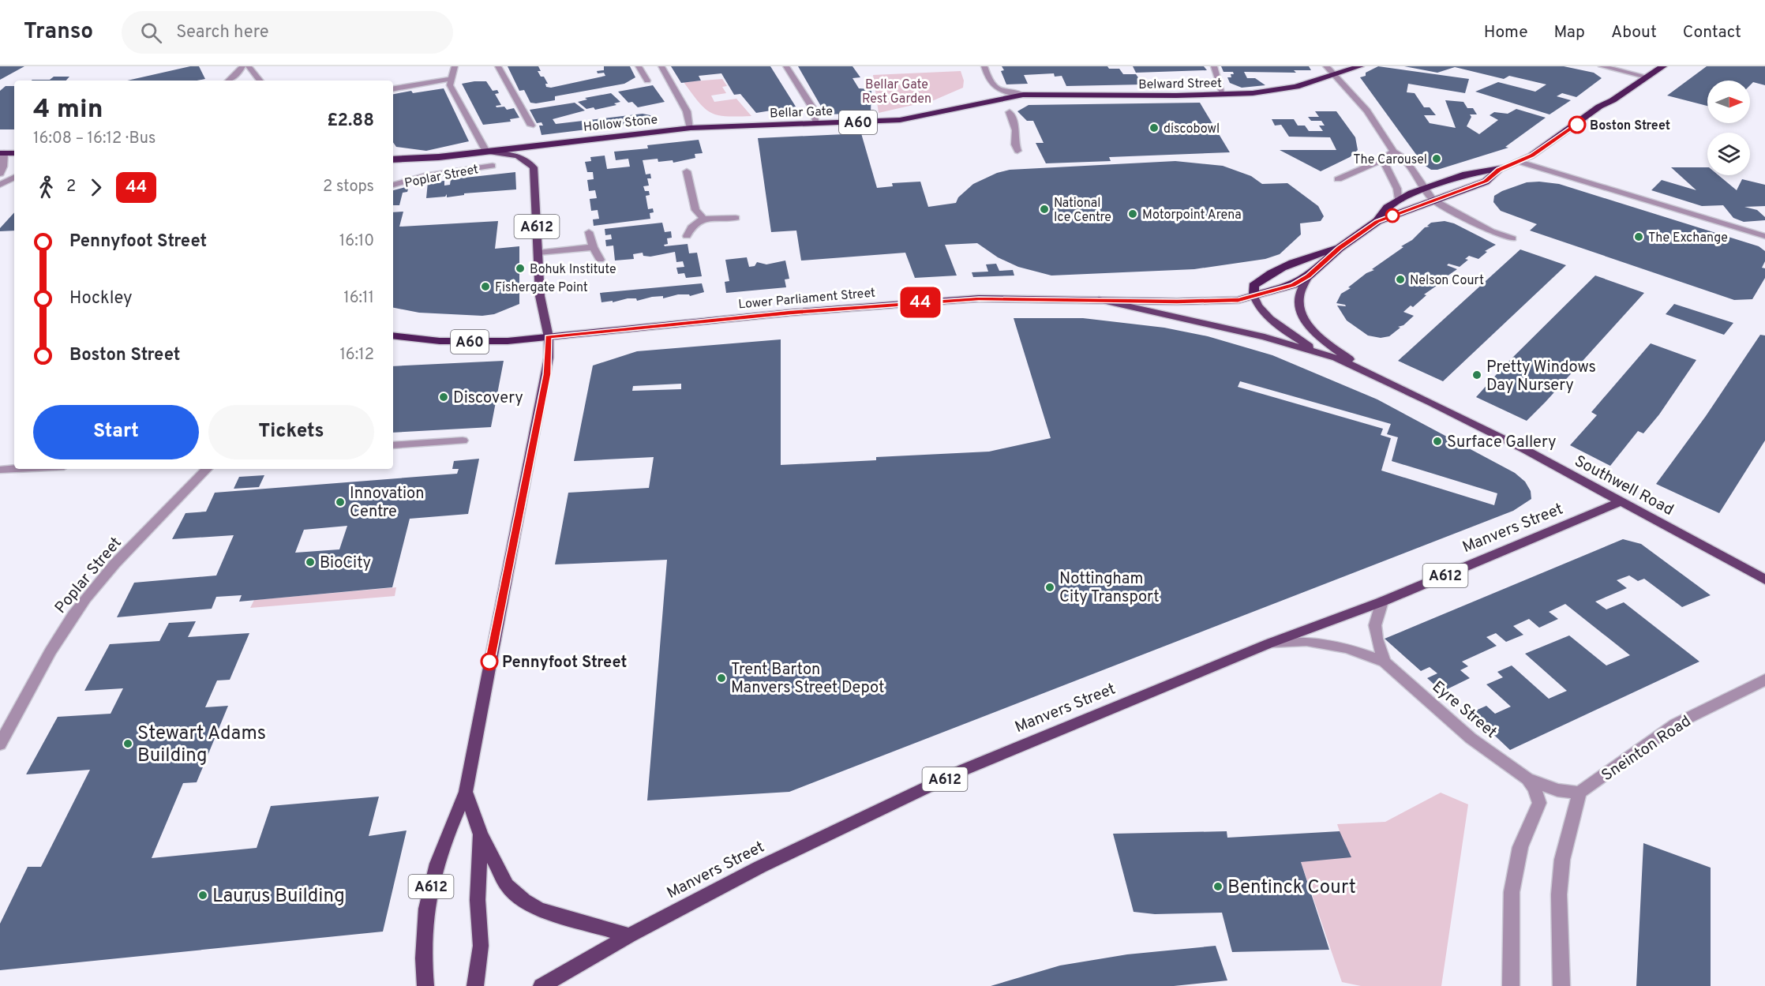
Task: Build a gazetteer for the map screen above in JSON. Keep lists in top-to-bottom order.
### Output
{
  "streets": {
    "highway": [
      "Belward Street",
      "Bellar Gate",
      "Hollow Stone",
      "A60",
      "Poplar Street",
      "Lower Parliament Street"
    ],
    "main road": ["A612", "Southwell Road", "Manvers Street"],
    "street": ["Eyre Street", "Sneinton Road"]
  },
  "crossings": [
    ["Belward Street", "Bellar Gate"],
    ["Belward Street", "A60"],
    ["Bellar Gate", "Hollow Stone"],
    ["Hollow Stone", "Poplar Street"],
    ["Hollow Stone", "A612"],
    ["A60", "Lower Parliament Street"],
    ["Poplar Street", "A612"],
    ["A612", "Lower Parliament Street"],
    ["A612", "Manvers Street"],
    ["Lower Parliament Street", "Southwell Road"],
    ["Southwell Road", "Manvers Street"],
    ["Manvers Street", "Eyre Street"]
  ],
  "parks": ["Bellar Gate Rest Garden"],
  "places": [
    "Boston Street",
    "discobowl",
    "The Carousel",
    "National Ice Centre",
    "Motorpoint Arena",
    "The Exchange",
    "Bohuk Institute",
    "Nelson Court",
    "Fishergate Point",
    "Pretty Windows Day Nursery",
    "Discovery",
    "Surface Gallery",
    "Innovation Centre",
    "BioCity",
    "Nottingham City Transport",
    "Pennyfoot Street",
    "Trent Barton Manvers Street Depot",
    "Stewart Adams Building",
    "Bentinck Court",
    "Laurus Building"
  ],
  "lines": ["bus line 44"],
  "north": "right",
  "page": {
    "header": "Transo",
    "search": "Search here",
    "nav": [
      "Home",
      "Map",
      "About",
      "Contact"
    ],
    "on_map": "44",
    "heading": ["4 min", "16:08 – 16:12 · Bus", "£2.88"],
    "legs": ["2", "44", "2 stops"],
    "list": [
      {
        "name": "Pennyfoot Street",
        "value": "16:10"
      },
      {
        "name": "Hockley",
        "value": "16:11"
      },
      {
        "name": "Boston Street",
        "value": "16:12"
      }
    ],
    "buttons": ["Start", "Tickets"]
  }
}
